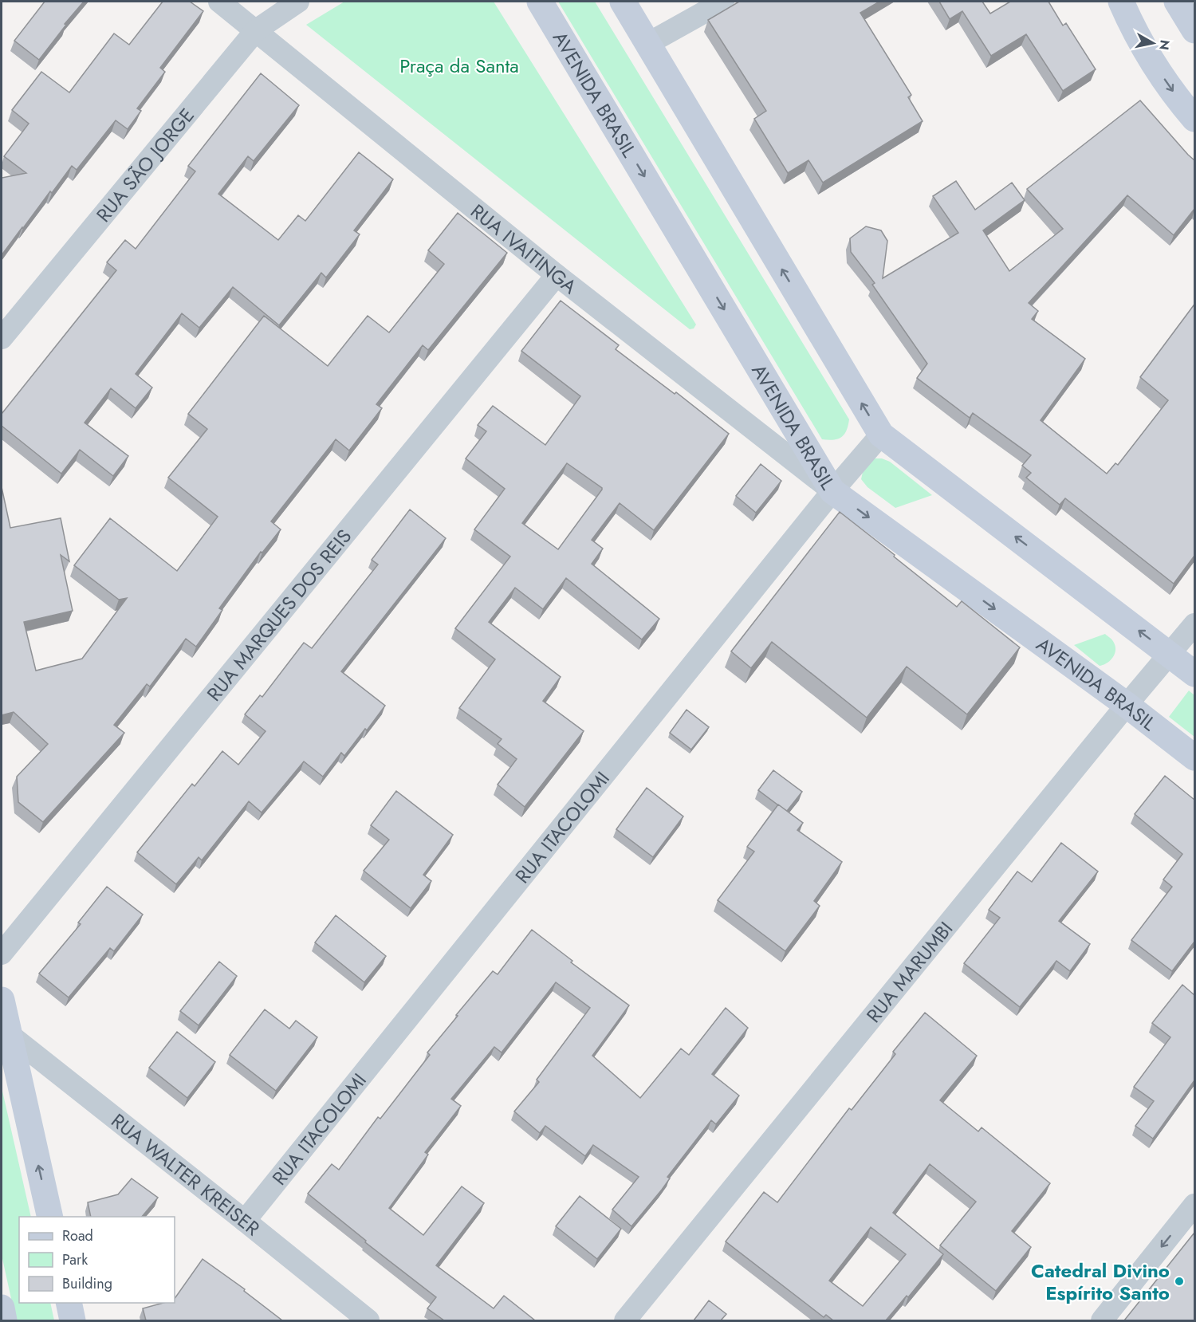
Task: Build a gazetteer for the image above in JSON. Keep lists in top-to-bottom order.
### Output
{
  "streets": {
    "main road": ["AVENIDA BRASIL"],
    "street": [
      "RUA SÃO JORGE",
      "RUA IVAITINGA",
      "RUA MARQUES DOS REIS",
      "RUA ITACOLOMI",
      "RUA MARUMBI",
      "RUA WALTER KREISER"
    ]
  },
  "crossings": [
    ["AVENIDA BRASIL", "RUA IVAITINGA"],
    ["AVENIDA BRASIL", "RUA ITACOLOMI"],
    ["AVENIDA BRASIL", "RUA MARUMBI"],
    ["RUA SÃO JORGE", "RUA IVAITINGA"],
    ["RUA IVAITINGA", "RUA MARQUES DOS REIS"],
    ["RUA IVAITINGA", "RUA ITACOLOMI"],
    ["RUA ITACOLOMI", "RUA WALTER KREISER"]
  ],
  "parks": ["Praça da Santa"],
  "places": ["Catedral Divino Espírito Santo"],
  "legend": ["Road", "Park", "Building"],
  "north": "right"
}
